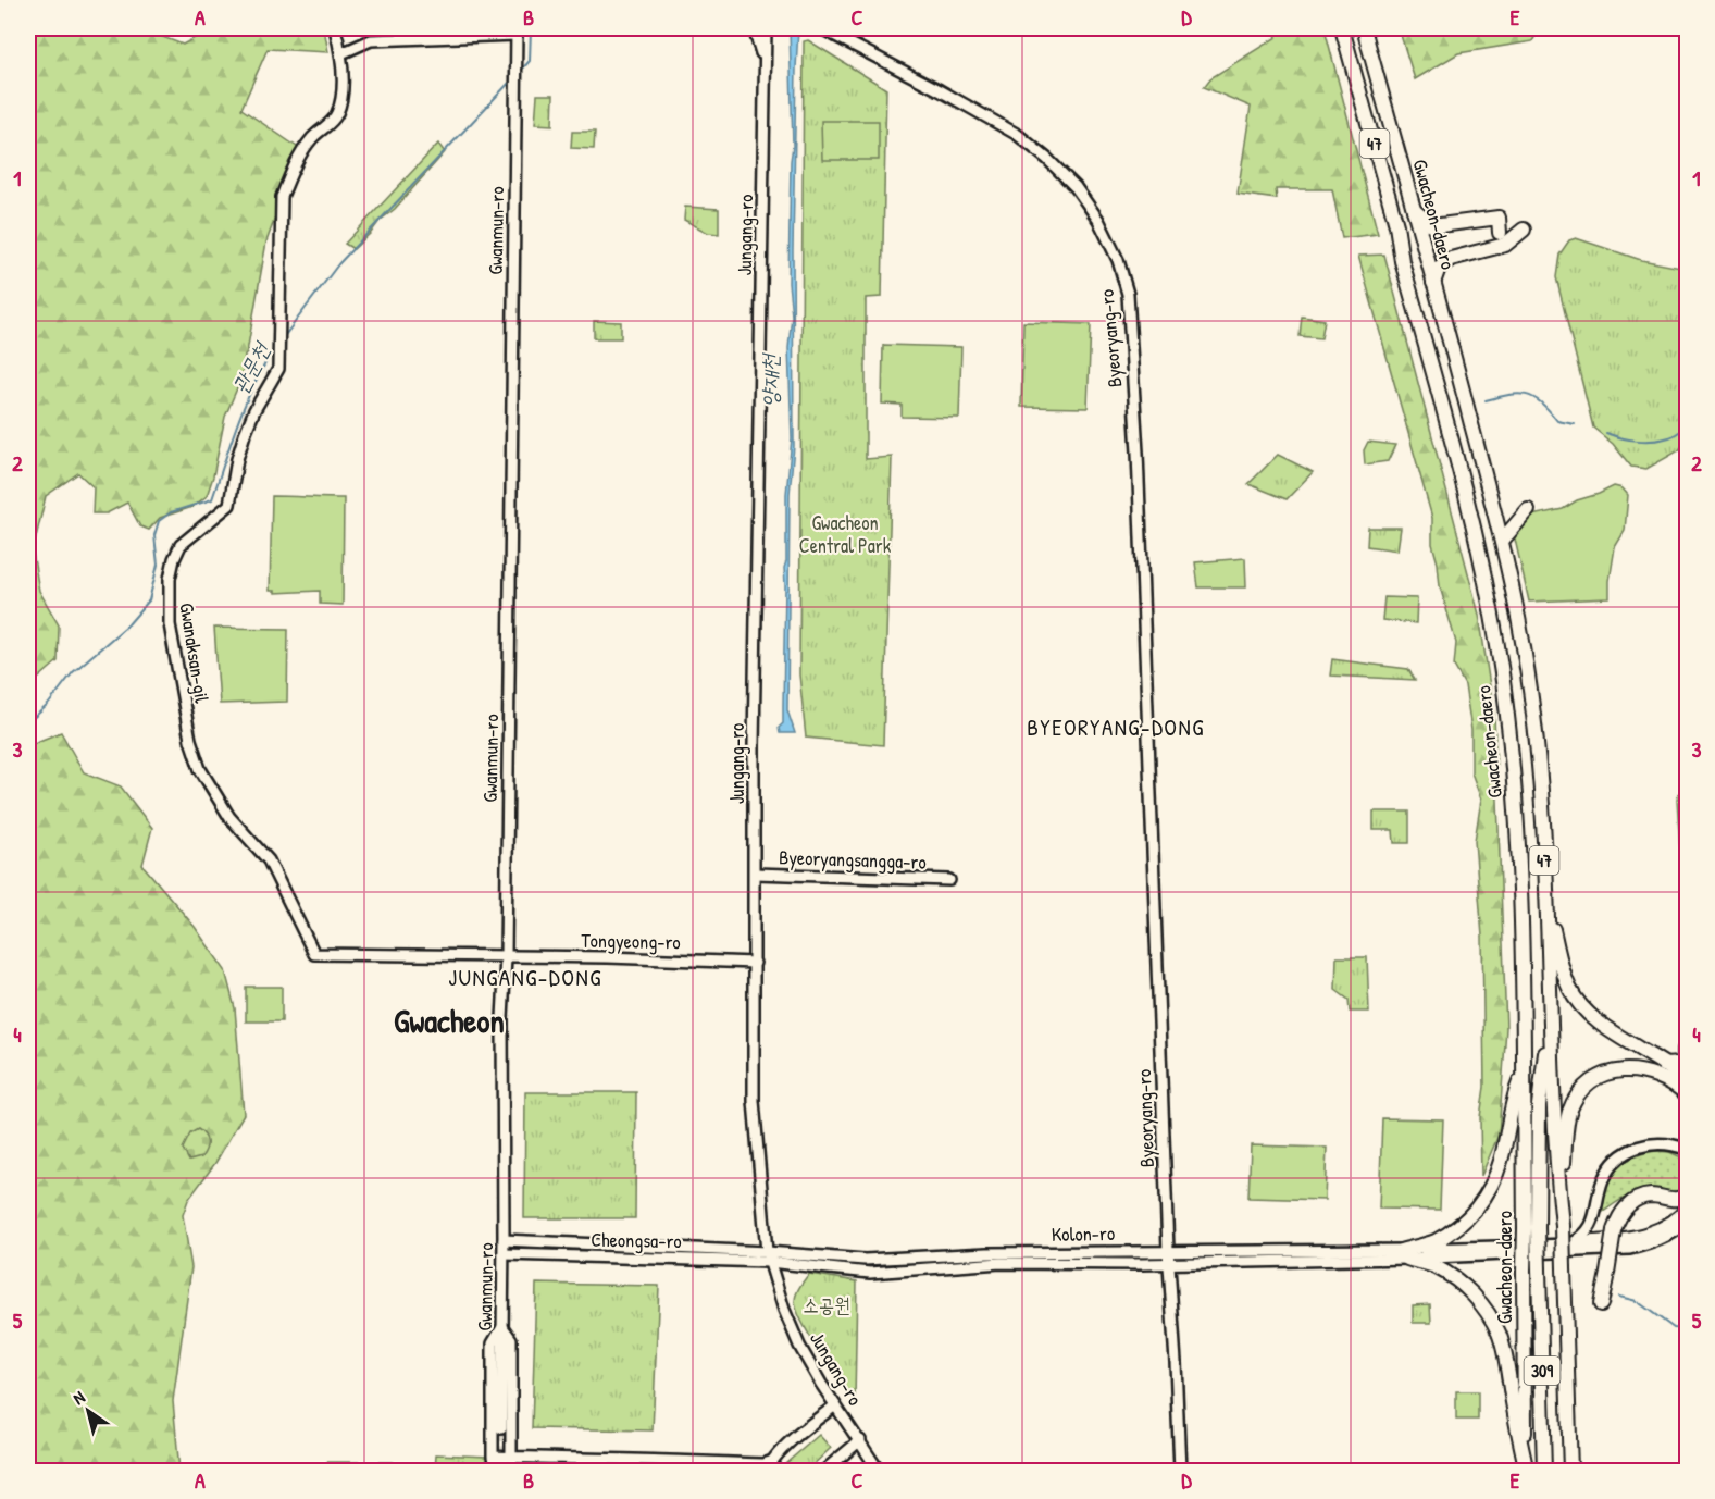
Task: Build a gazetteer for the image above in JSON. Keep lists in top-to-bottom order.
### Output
{
  "streets": {
    "highway": ["47", "Gwacheon-daero", "309"],
    "street": [
      "Gwanmun-ro",
      "Jungang-ro",
      "Byeoryang-ro",
      "Gwanaksan-gil",
      "Byeoryangsangga-ro",
      "Tongyeong-ro",
      "Kolon-ro",
      "Cheongsa-ro"
    ]
  },
  "crossings": [
    ["47", "Gwacheon-daero"],
    ["Gwacheon-daero", "309"],
    ["Gwanmun-ro", "Gwanaksan-gil"],
    ["Gwanmun-ro", "Tongyeong-ro"],
    ["Gwanmun-ro", "Cheongsa-ro"],
    ["Jungang-ro", "Byeoryangsangga-ro"],
    ["Jungang-ro", "Tongyeong-ro"],
    ["Jungang-ro", "Kolon-ro"],
    ["Jungang-ro", "Cheongsa-ro"],
    ["Byeoryang-ro", "Kolon-ro"],
    ["Gwanaksan-gil", "Tongyeong-ro"],
    ["Kolon-ro", "Cheongsa-ro"]
  ],
  "districts": ["BYEORYANG-DONG", "JUNGANG-DONG", "Gwacheon"],
  "water": ["관문천", "양재천"],
  "parks": ["Gwacheon Central Park", "소공원"],
  "north": "top left",
  "grid": {
    "columns": [
      "A",
      "B",
      "C",
      "D",
      "E"
    ],
    "rows": [
      "1",
      "2",
      "3",
      "4",
      "5"
    ]
  }
}
